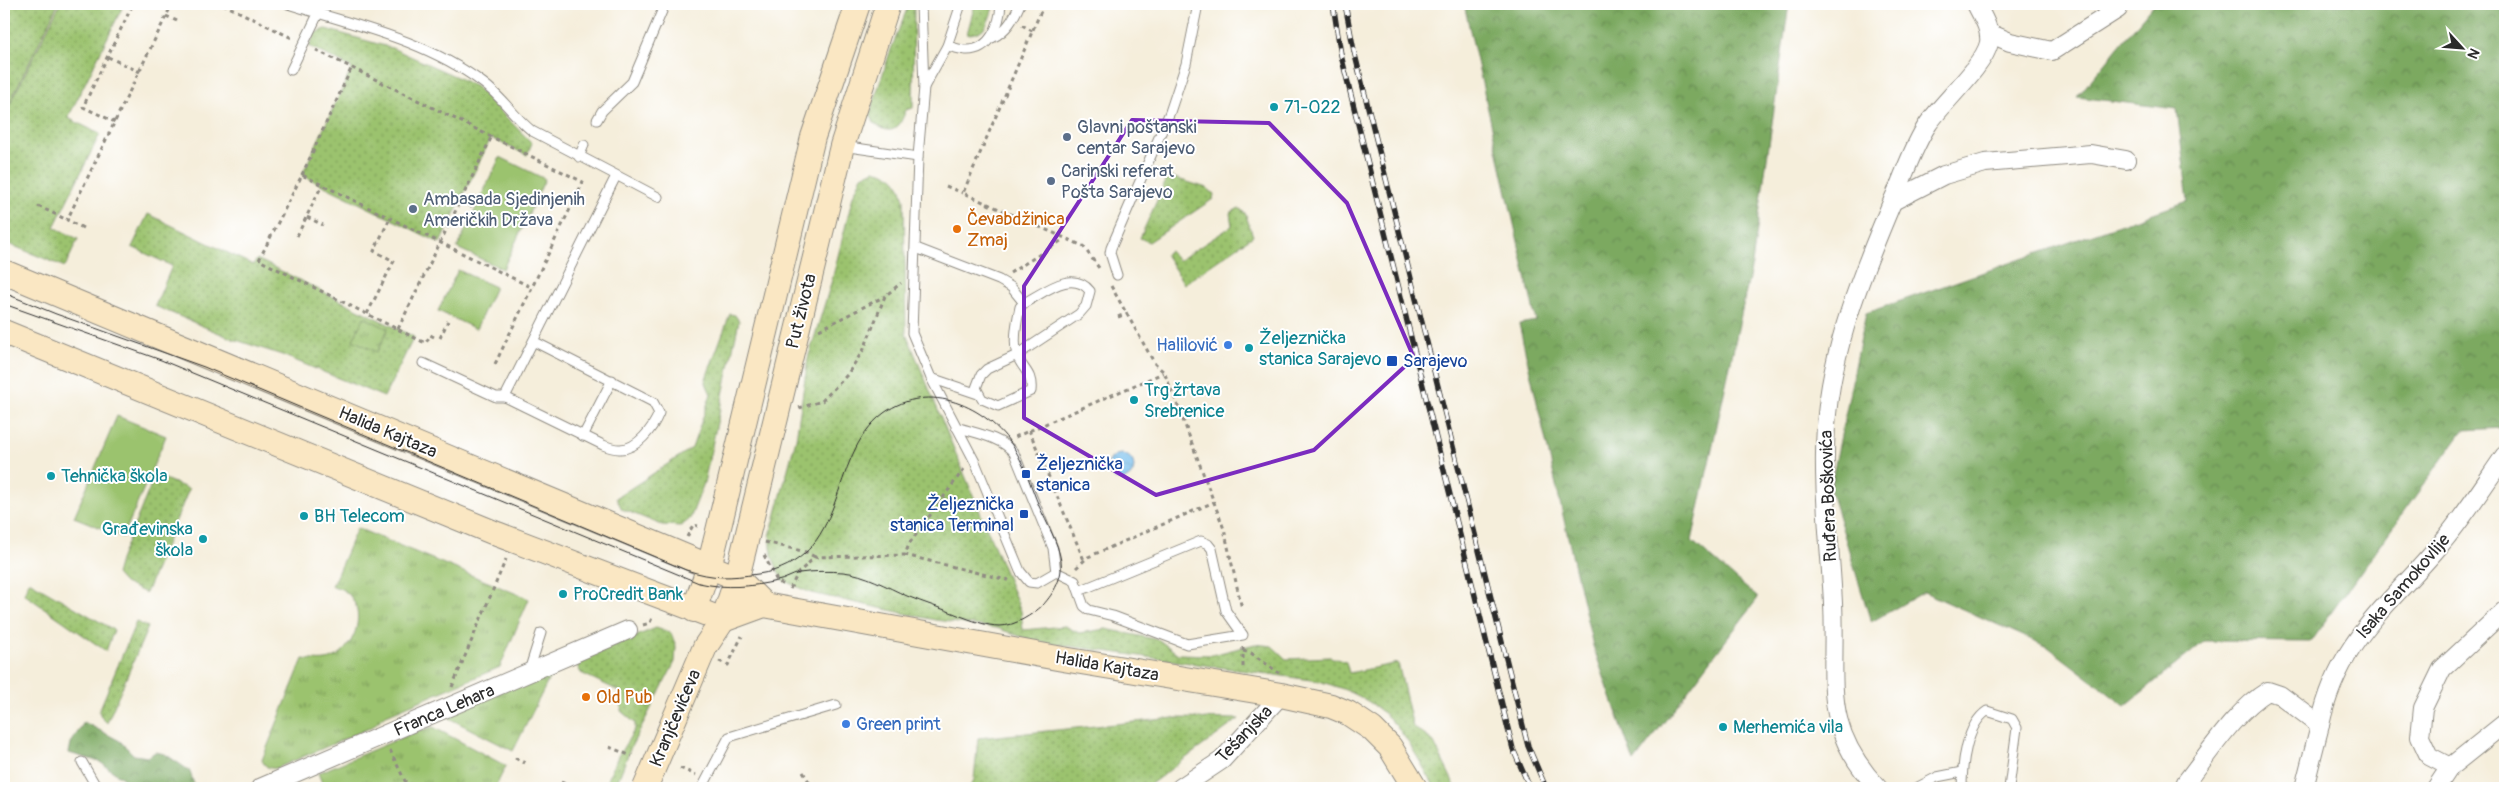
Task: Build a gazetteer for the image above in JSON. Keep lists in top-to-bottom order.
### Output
{
  "streets": {
    "main road": ["Put života", "Halida Kajtaza", "Kranjčevićeva"],
    "street": [
      "Ruđera Boškovića",
      "Isaka Samokovlije",
      "Franca Lehara",
      "Tešanjska"
    ]
  },
  "crossings": [
    ["Put života", "Halida Kajtaza"],
    ["Put života", "Kranjčevićeva"],
    ["Halida Kajtaza", "Tešanjska"]
  ],
  "places": {
    "other": [
      "71-022",
      "Glavni poštanski centar Sarajevo",
      "Carinski referat Pošta Sarajevo",
      "Ambasada Sjedinjenih Američkih Država",
      "Čevabdžinica Zmaj",
      "Halilović",
      "Željeznička stanica Sarajevo",
      "Trg žrtava Srebrenice",
      "Tehnička škola",
      "BH Telecom",
      "Građevinska škola",
      "ProCredit Bank",
      "Old Pub",
      "Green print",
      "Merhemića vila"
    ],
    "transit": ["Sarajevo", "Željeznička stanica", "Željeznička stanica Terminal"]
  },
  "north": "bottom right"
}
